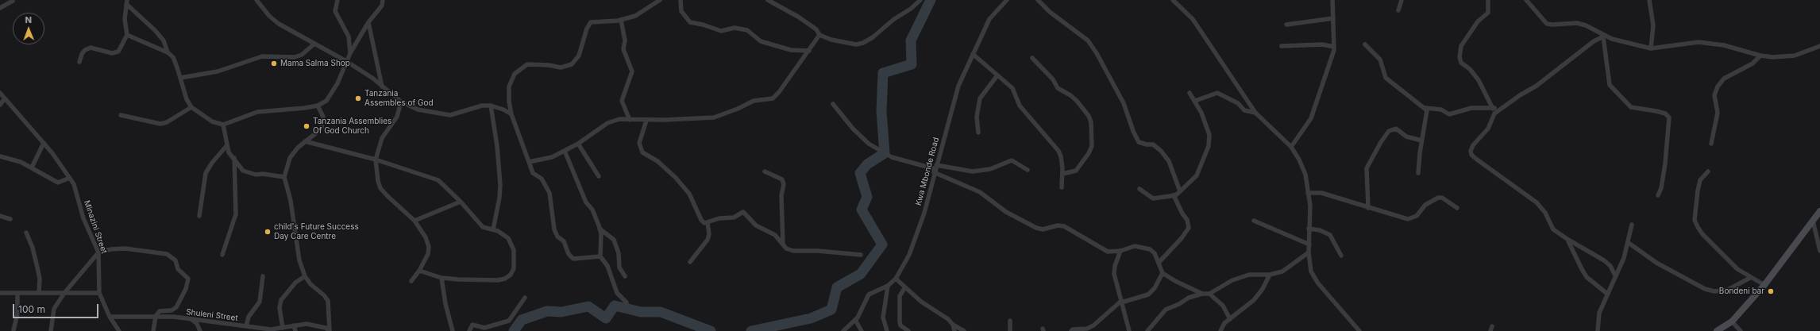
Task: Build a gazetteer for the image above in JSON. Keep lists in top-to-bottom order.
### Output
{
  "streets": {
    "street": ["Kwa Mbonde Road", "Minazini Street", "Shuleni Street"]
  },
  "crossings": [
    ["Minazini Street", "Shuleni Street"]
  ],
  "places": [
    "Mama Salma Shop",
    "Tanzania Assembles of God",
    "Tanzania Assemblies Of God Church",
    "child's Future Success Day Care Centre",
    "Bondeni bar"
  ],
  "scale_bar": "100 m",
  "north": "top"
}
